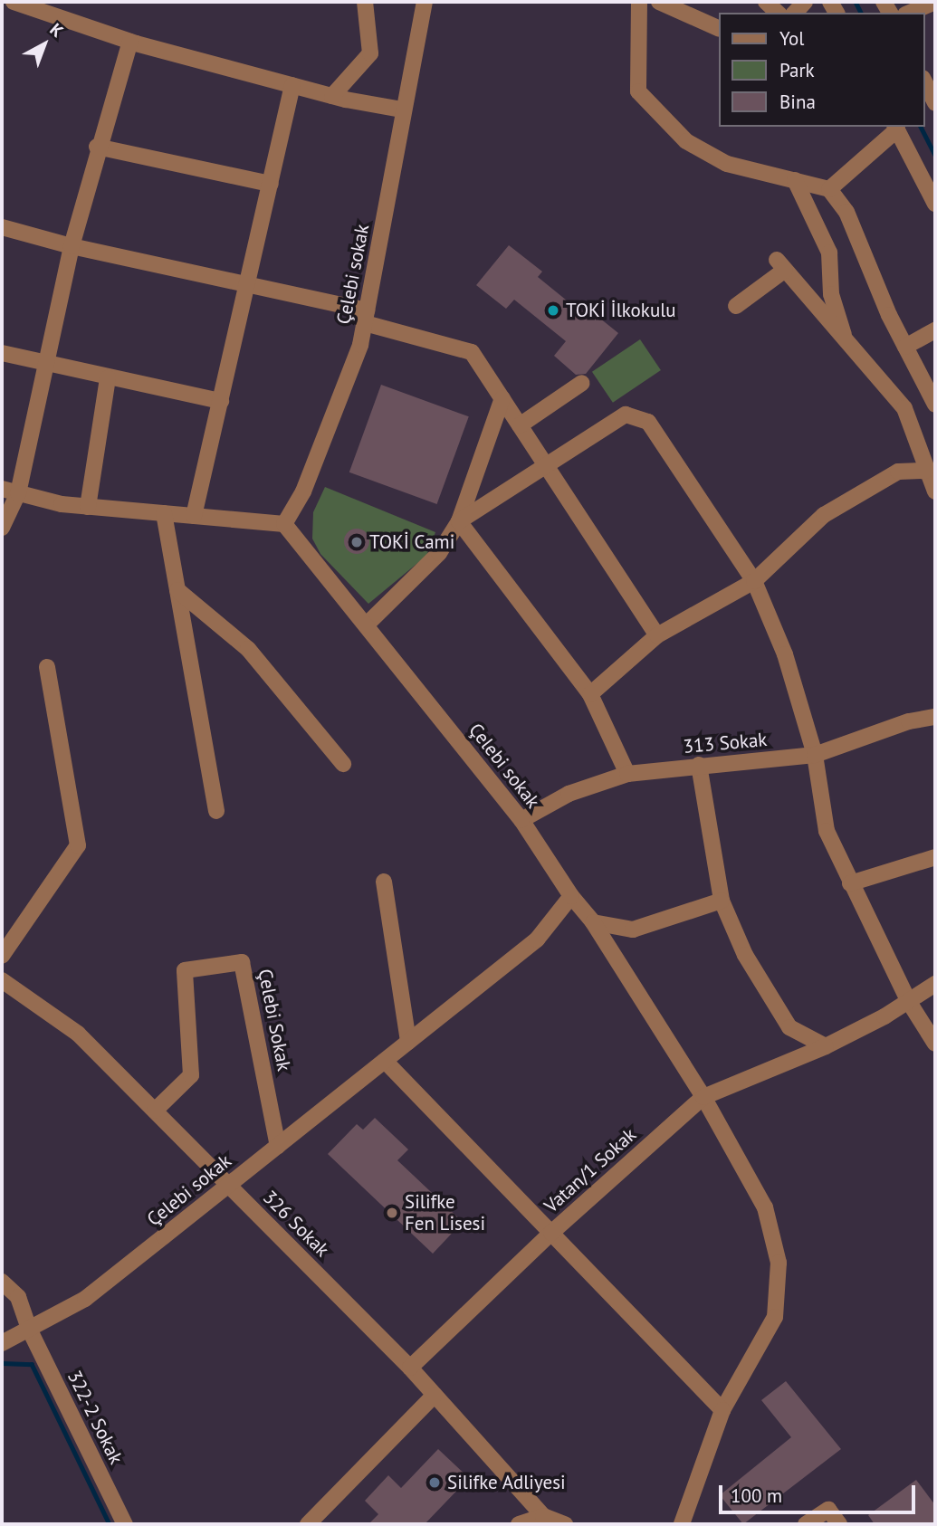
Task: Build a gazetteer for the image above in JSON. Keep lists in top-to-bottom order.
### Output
{
  "streets": {
    "street": [
      "Çelebi sokak",
      "313 Sokak",
      "Çelebi Sokak",
      "Vatan/1 Sokak",
      "326 Sokak",
      "322-2 Sokak"
    ]
  },
  "crossings": [
    ["Çelebi sokak", "313 Sokak"],
    ["Çelebi sokak", "Çelebi Sokak"],
    ["Çelebi sokak", "326 Sokak"],
    ["Çelebi sokak", "322-2 Sokak"],
    ["Çelebi Sokak", "326 Sokak"],
    ["Vatan/1 Sokak", "326 Sokak"]
  ],
  "places": [
    "TOKİ İlkokulu",
    "TOKİ Cami",
    "Silifke Fen Lisesi",
    "Silifke Adliyesi"
  ],
  "legend": ["Yol", "Park", "Bina"],
  "scale_bar": "100 m",
  "north": "top right"
}
